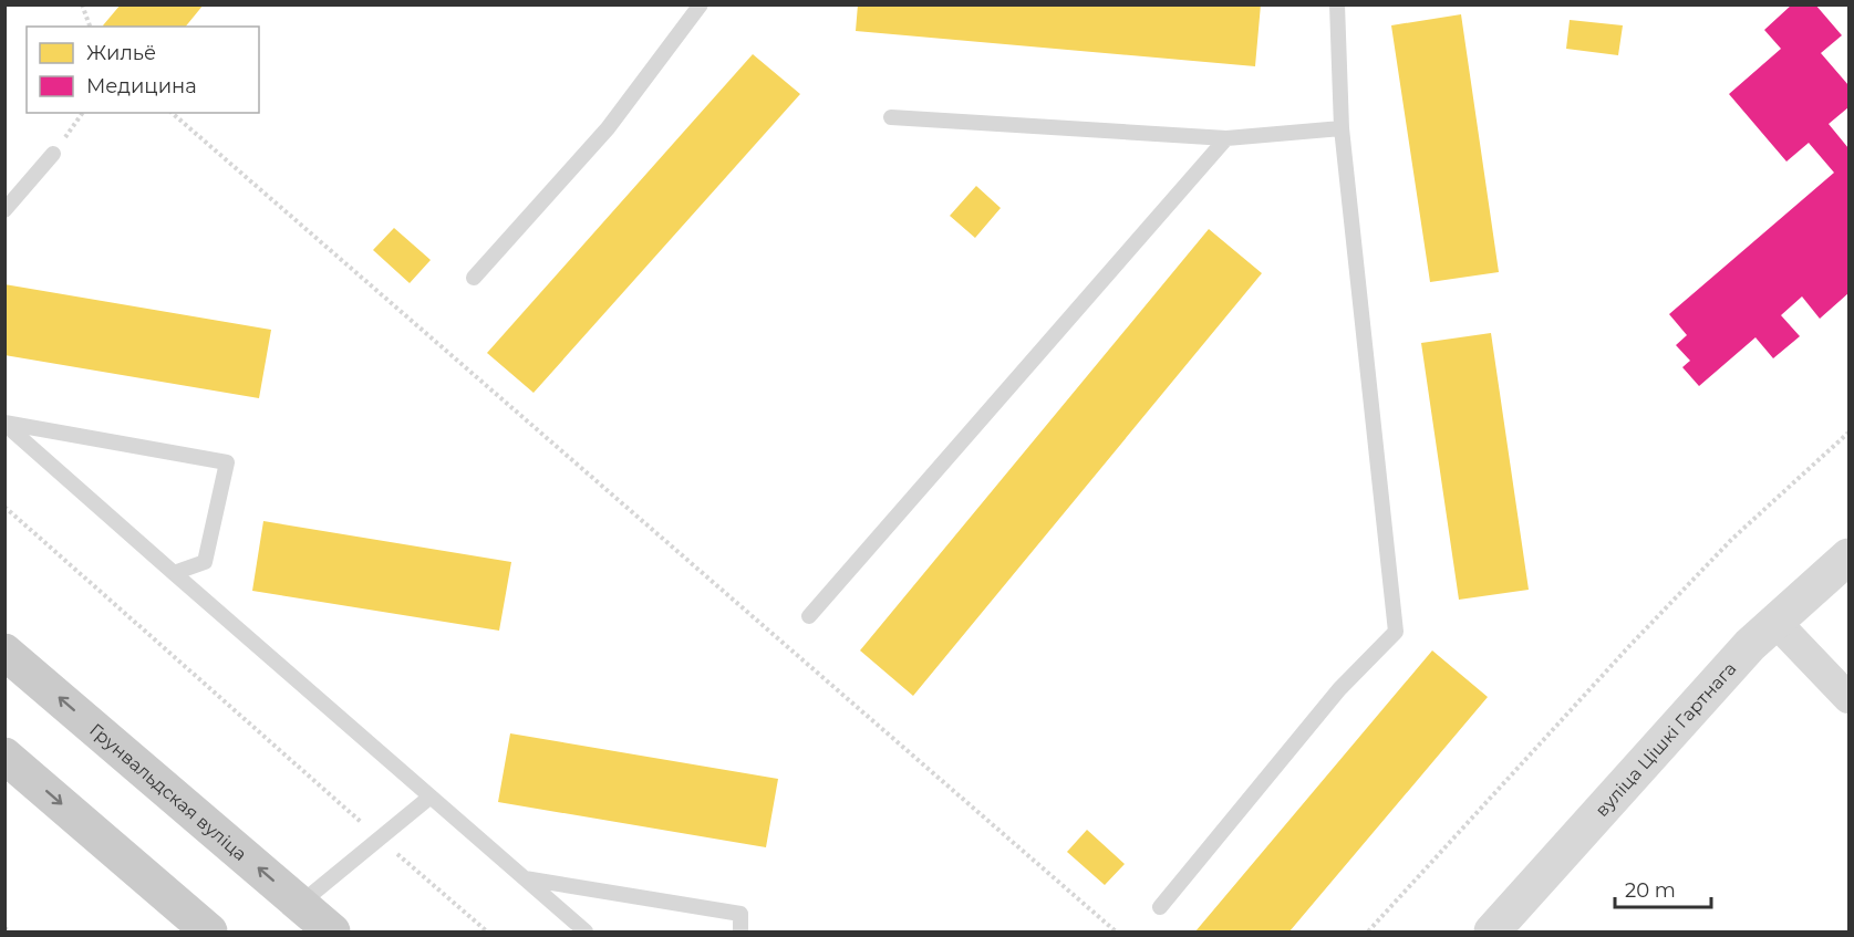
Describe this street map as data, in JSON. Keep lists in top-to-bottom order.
{
  "streets": {
    "main road": ["Грунвальдская вуліца"],
    "street": ["вуліца Цішкі Гартнага"]
  },
  "legend": ["Жильё", "Медицина"],
  "scale_bar": "20 m"
}
